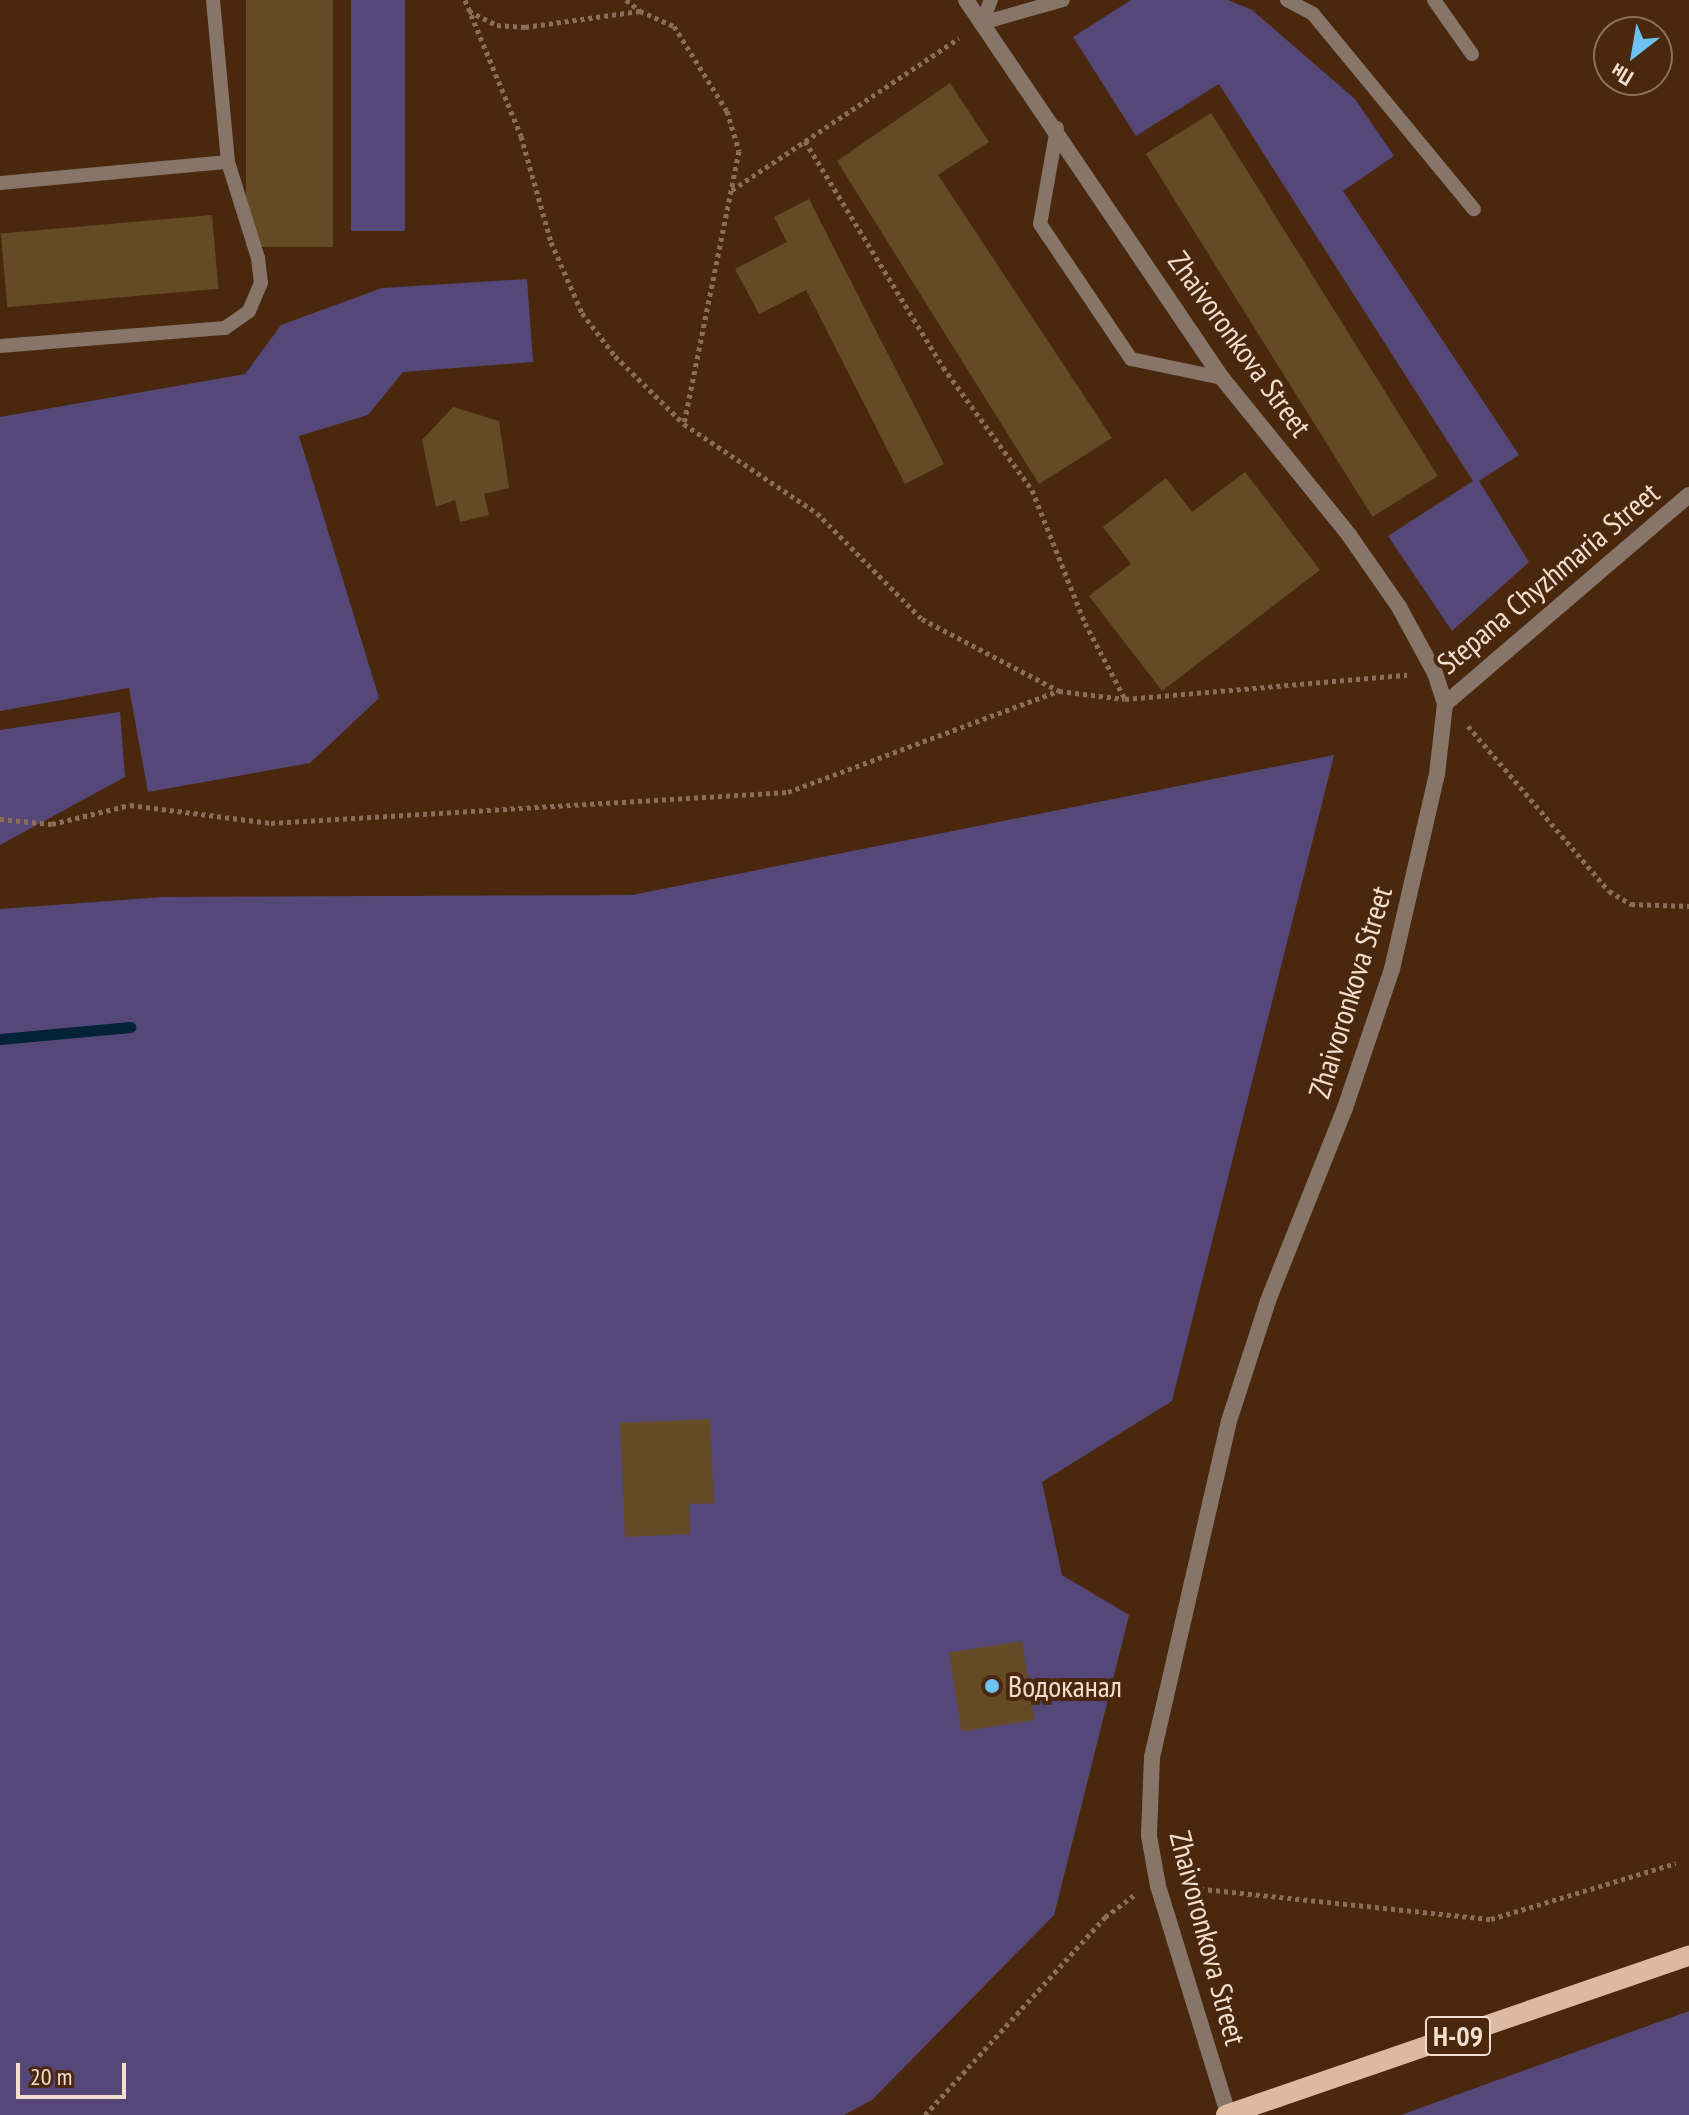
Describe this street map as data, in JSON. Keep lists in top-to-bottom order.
{
  "streets": {
    "main road": ["Н-09"],
    "street": ["Zhaivoronkova Street", "Stepana Chyzhmaria Street"]
  },
  "crossings": [
    ["Zhaivoronkova Street", "Stepana Chyzhmaria Street"],
    ["Zhaivoronkova Street", "Н-09"]
  ],
  "places": ["Водоканал"],
  "scale_bar": "20 m",
  "north": "bottom left"
}
